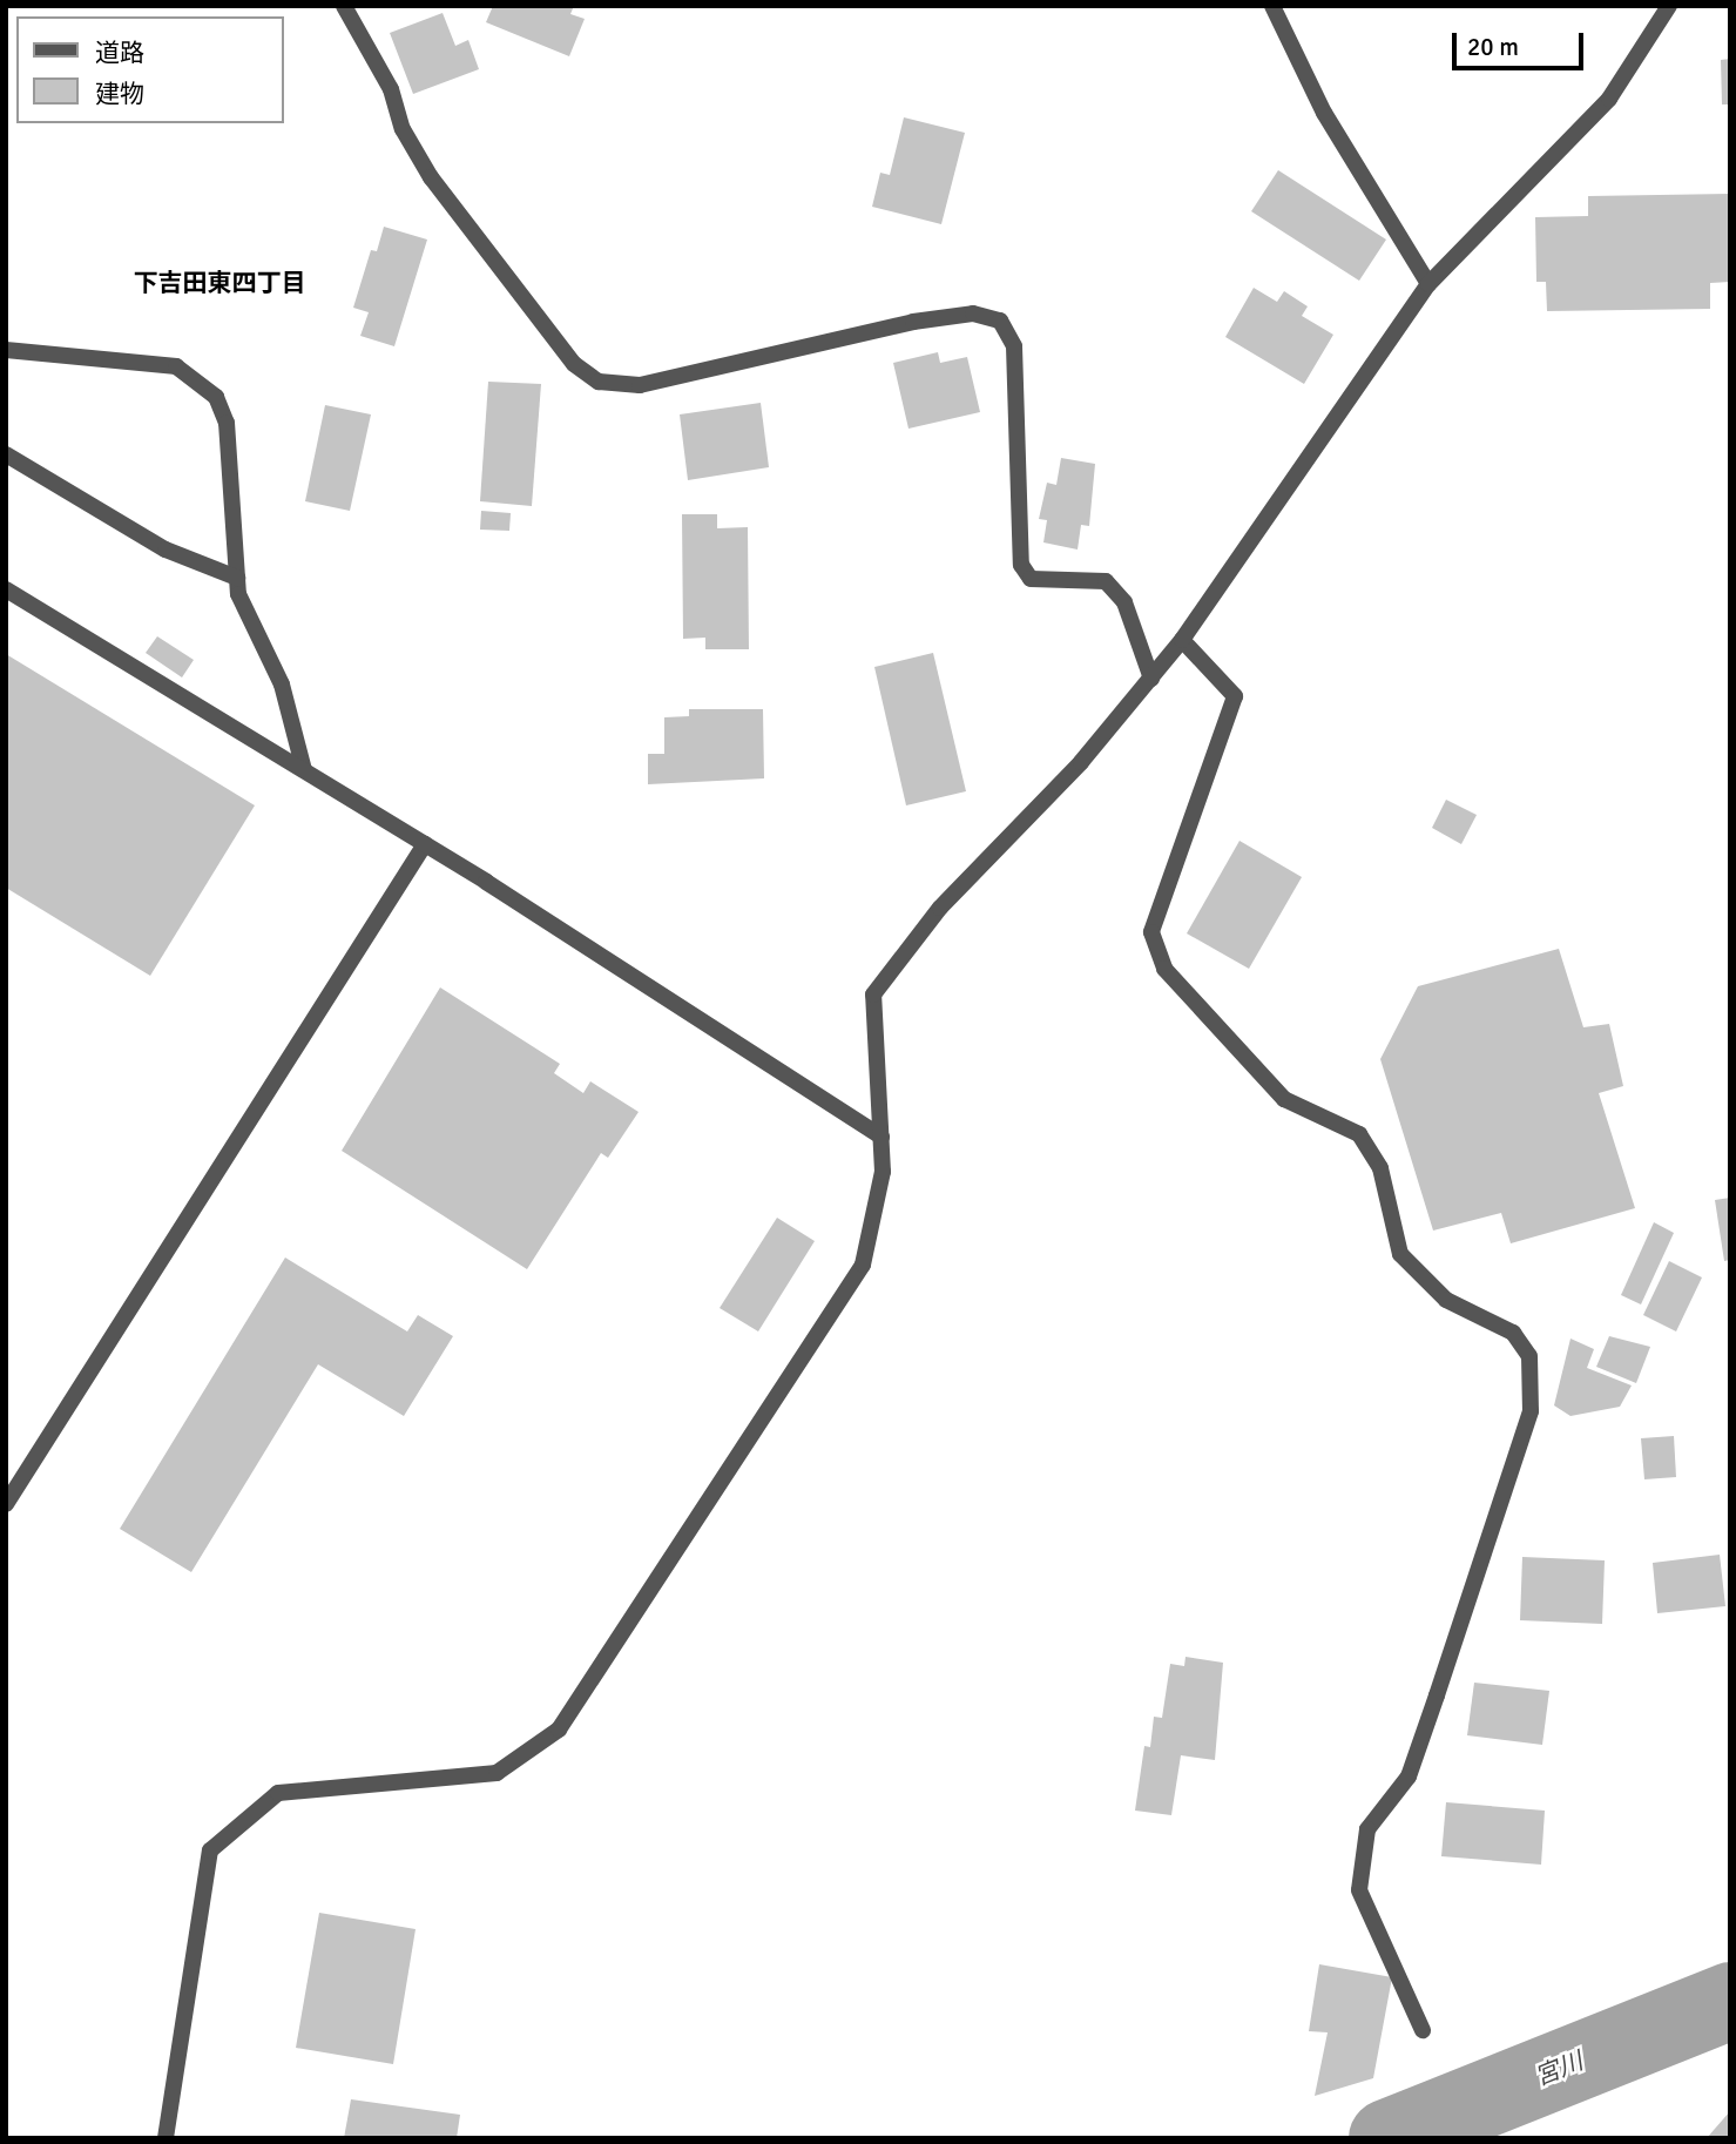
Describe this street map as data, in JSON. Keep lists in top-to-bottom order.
{
  "districts": ["下吉田東四丁目"],
  "water": ["宮川"],
  "legend": ["道路", "建物"],
  "scale_bar": "20 m"
}
